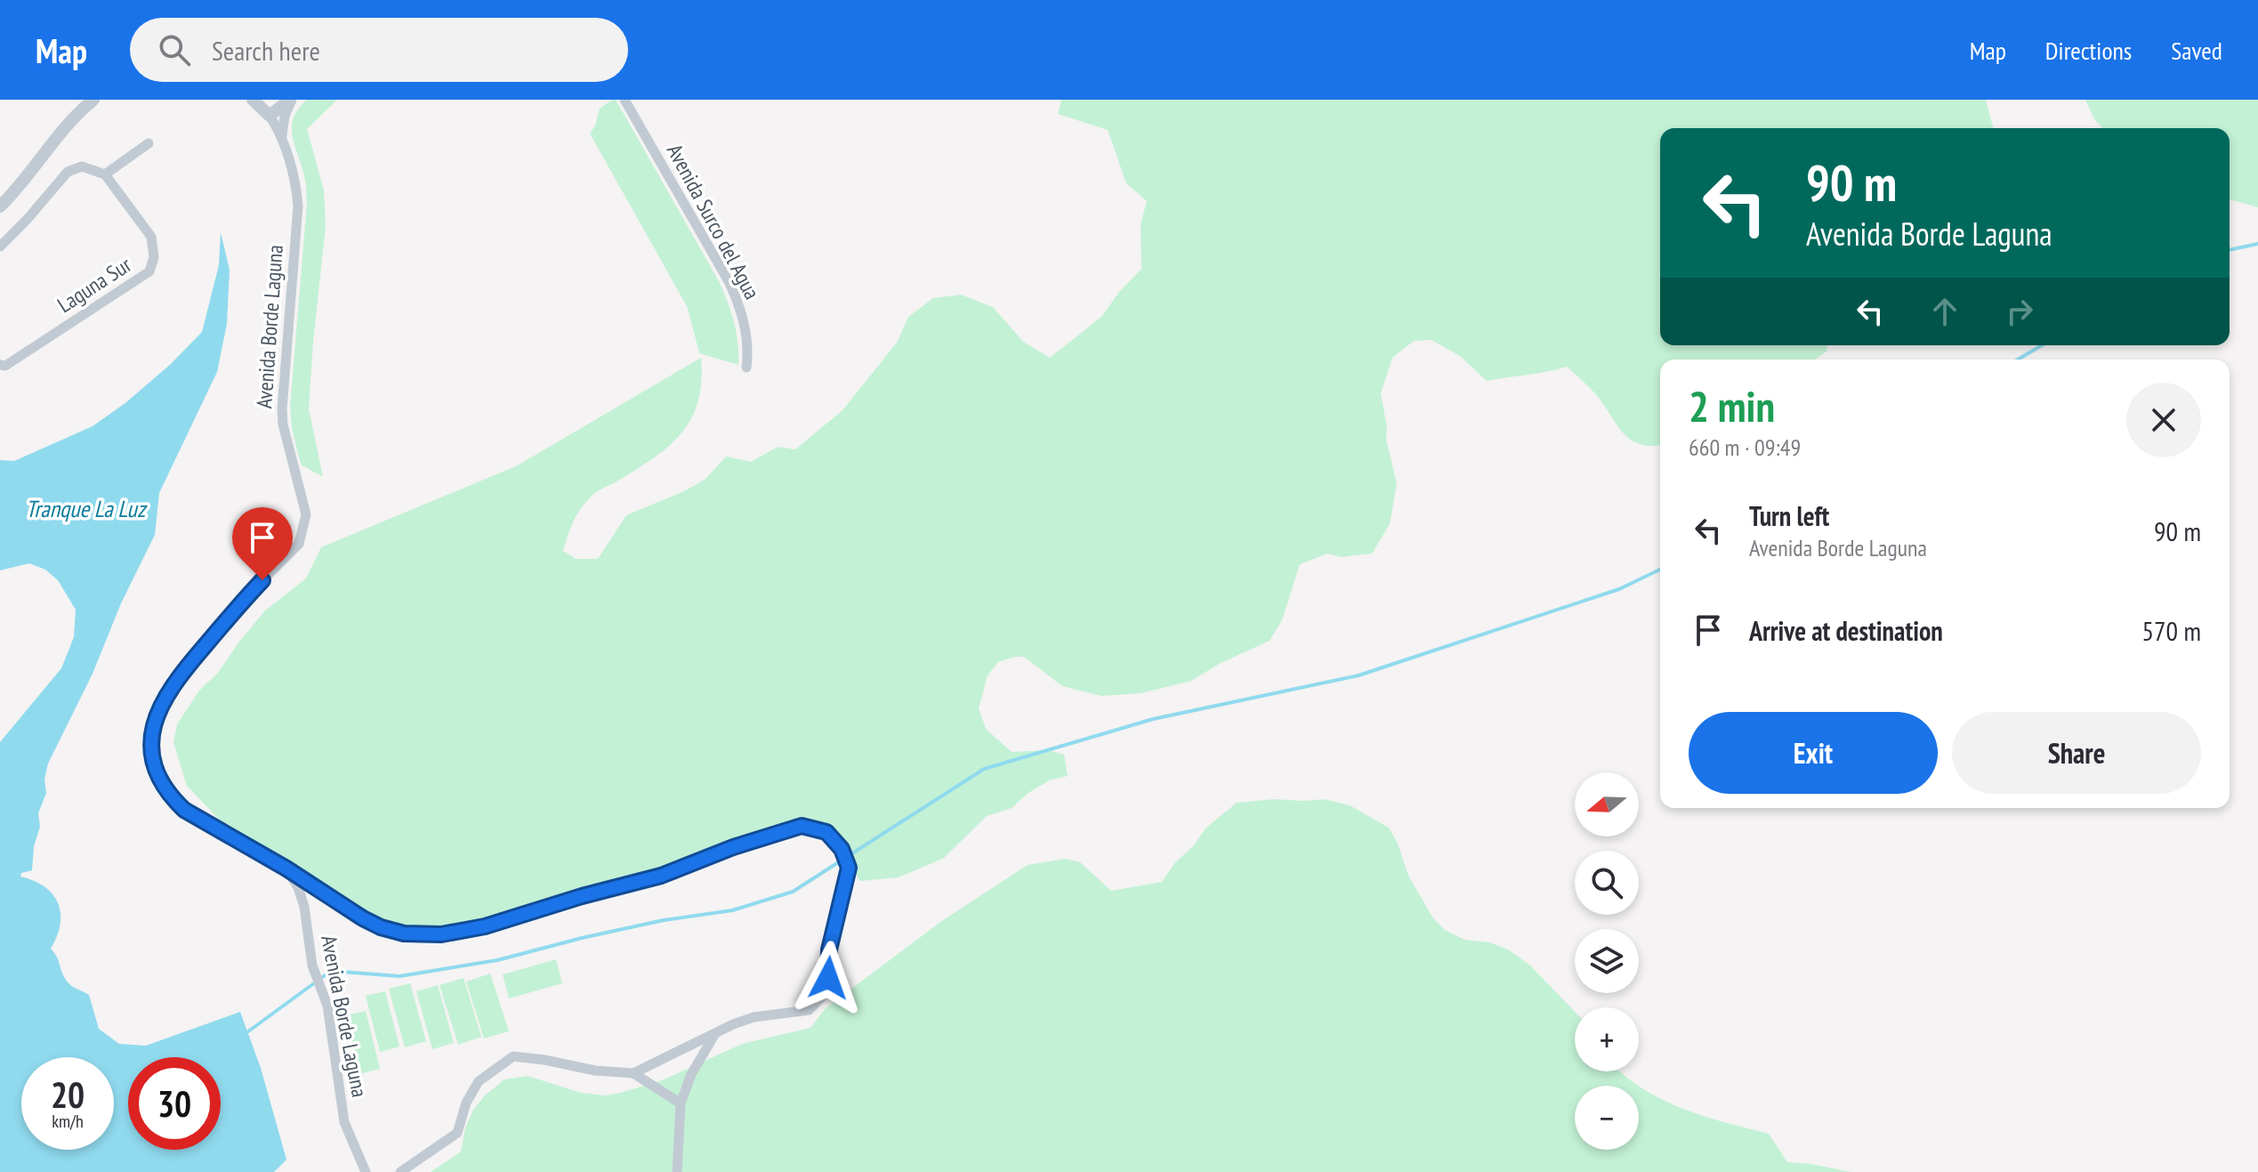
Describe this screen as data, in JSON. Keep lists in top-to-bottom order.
{
  "streets": {
    "street": ["Avenida Surco del Agua", "Laguna Sur", "Avenida Borde Laguna"]
  },
  "water": ["Tranque La Luz"],
  "north": "left",
  "page": {
    "header": "Map",
    "search": "Search here",
    "nav": ["Map", "Directions", "Saved"],
    "turn": ["90 m", "Avenida Borde Laguna"],
    "heading": ["2 min", "660 m · 09:49"],
    "list": [
      {
        "name": "Turn left",
        "note": "Avenida Borde Laguna",
        "value": "90 m"
      },
      {
        "name": "Arrive at destination",
        "value": "570 m"
      }
    ],
    "buttons": ["Exit", "Share"],
    "map_buttons": ["+", "−"],
    "speed": "20 km/h",
    "limit": "30"
  }
}
